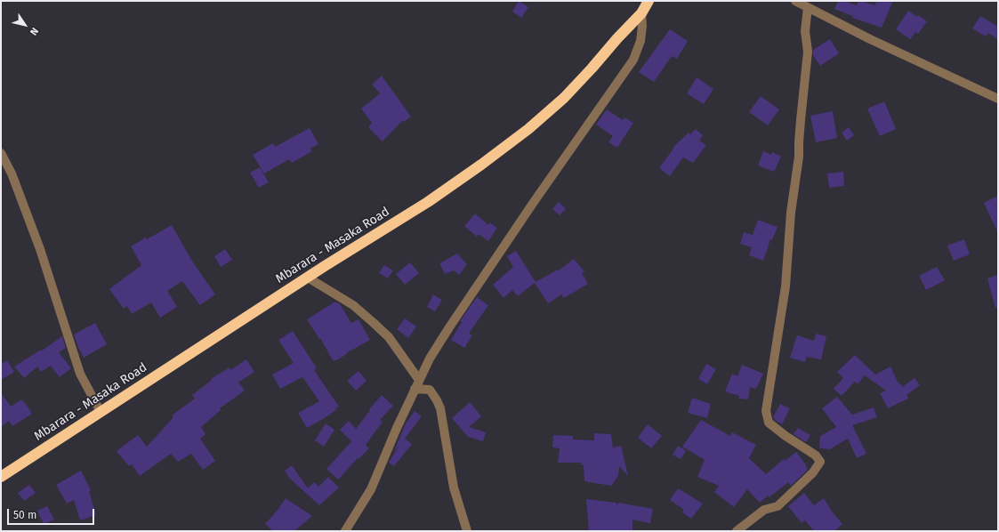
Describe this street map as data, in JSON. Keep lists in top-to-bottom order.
{
  "streets": {
    "highway": ["Mbarara - Masaka Road"]
  },
  "scale_bar": "50 m",
  "north": "bottom right"
}
